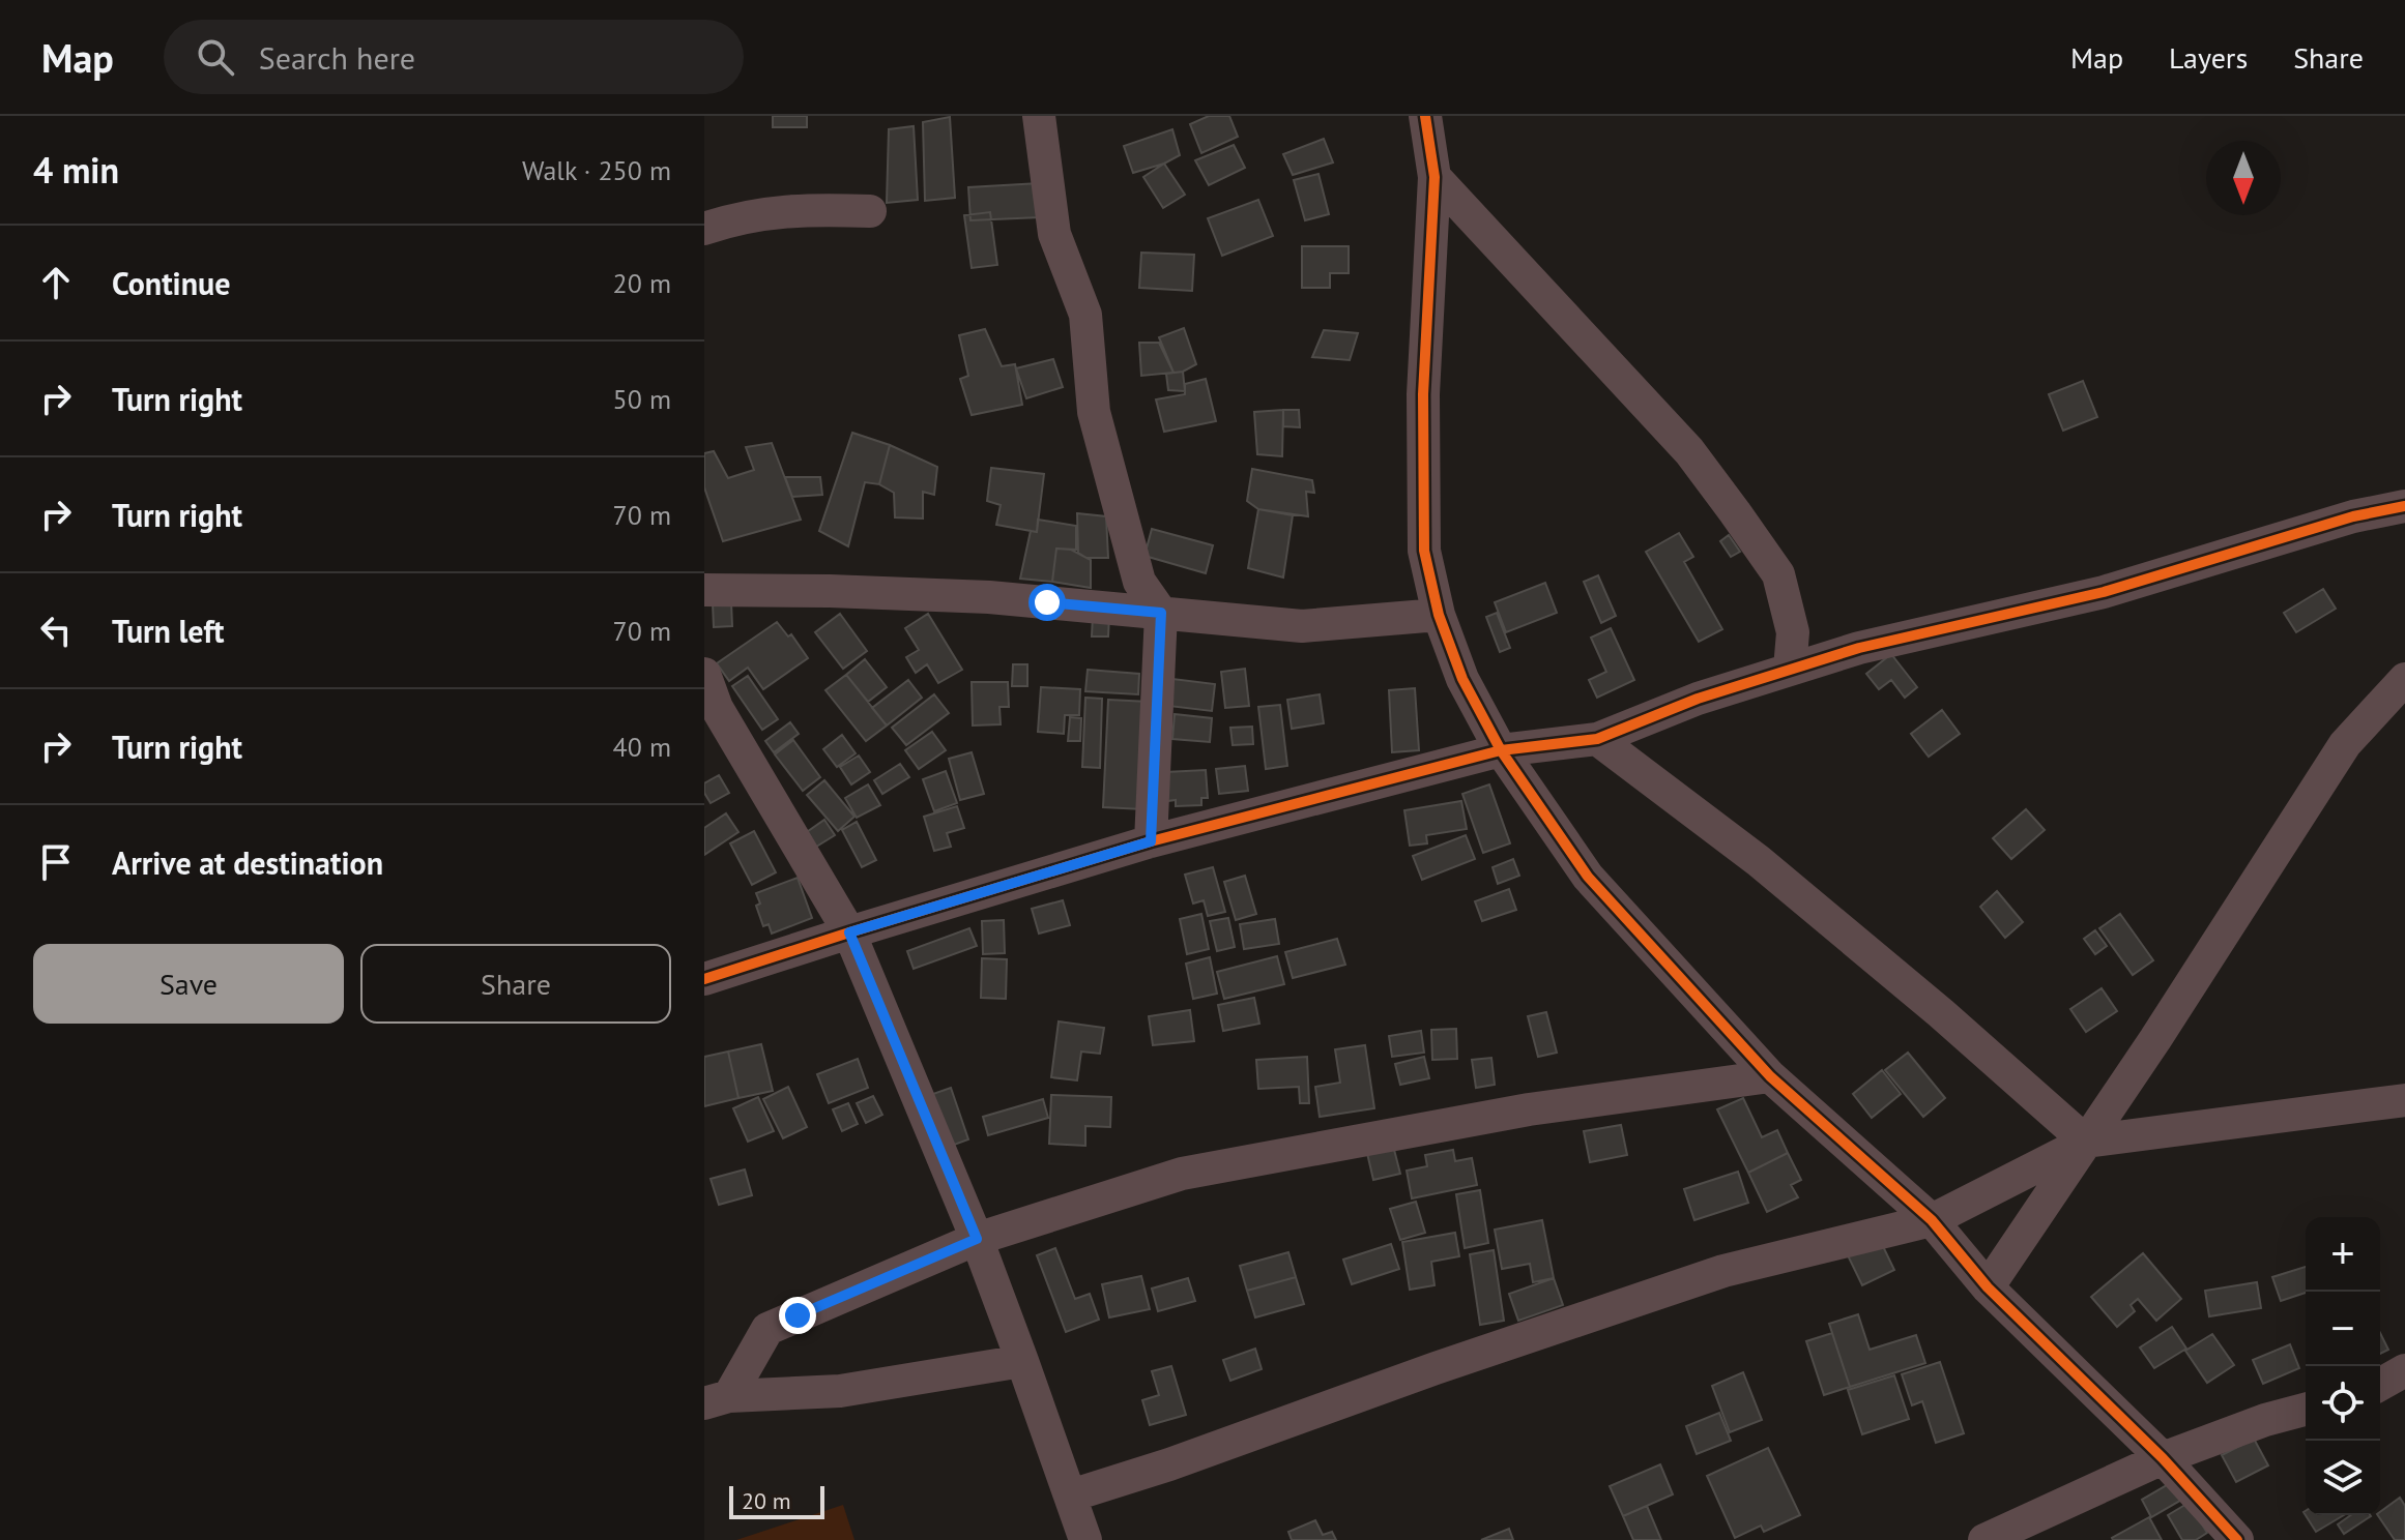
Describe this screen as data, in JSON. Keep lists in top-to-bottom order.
{
  "scale_bar": "20 m",
  "north": "bottom",
  "page": {
    "header": "Map",
    "search": "Search here",
    "nav": ["Map", "Layers", "Share"],
    "heading": ["4 min", "Walk · 250 m"],
    "list": [
      ["Continue", "20 m"],
      ["Turn right", "50 m"],
      ["Turn right", "70 m"],
      ["Turn left", "70 m"],
      ["Turn right", "40 m"],
      "Arrive at destination"
    ],
    "buttons": ["Save", "Share"],
    "map_buttons": ["+", "−"],
    "scale": "20 m"
  }
}
